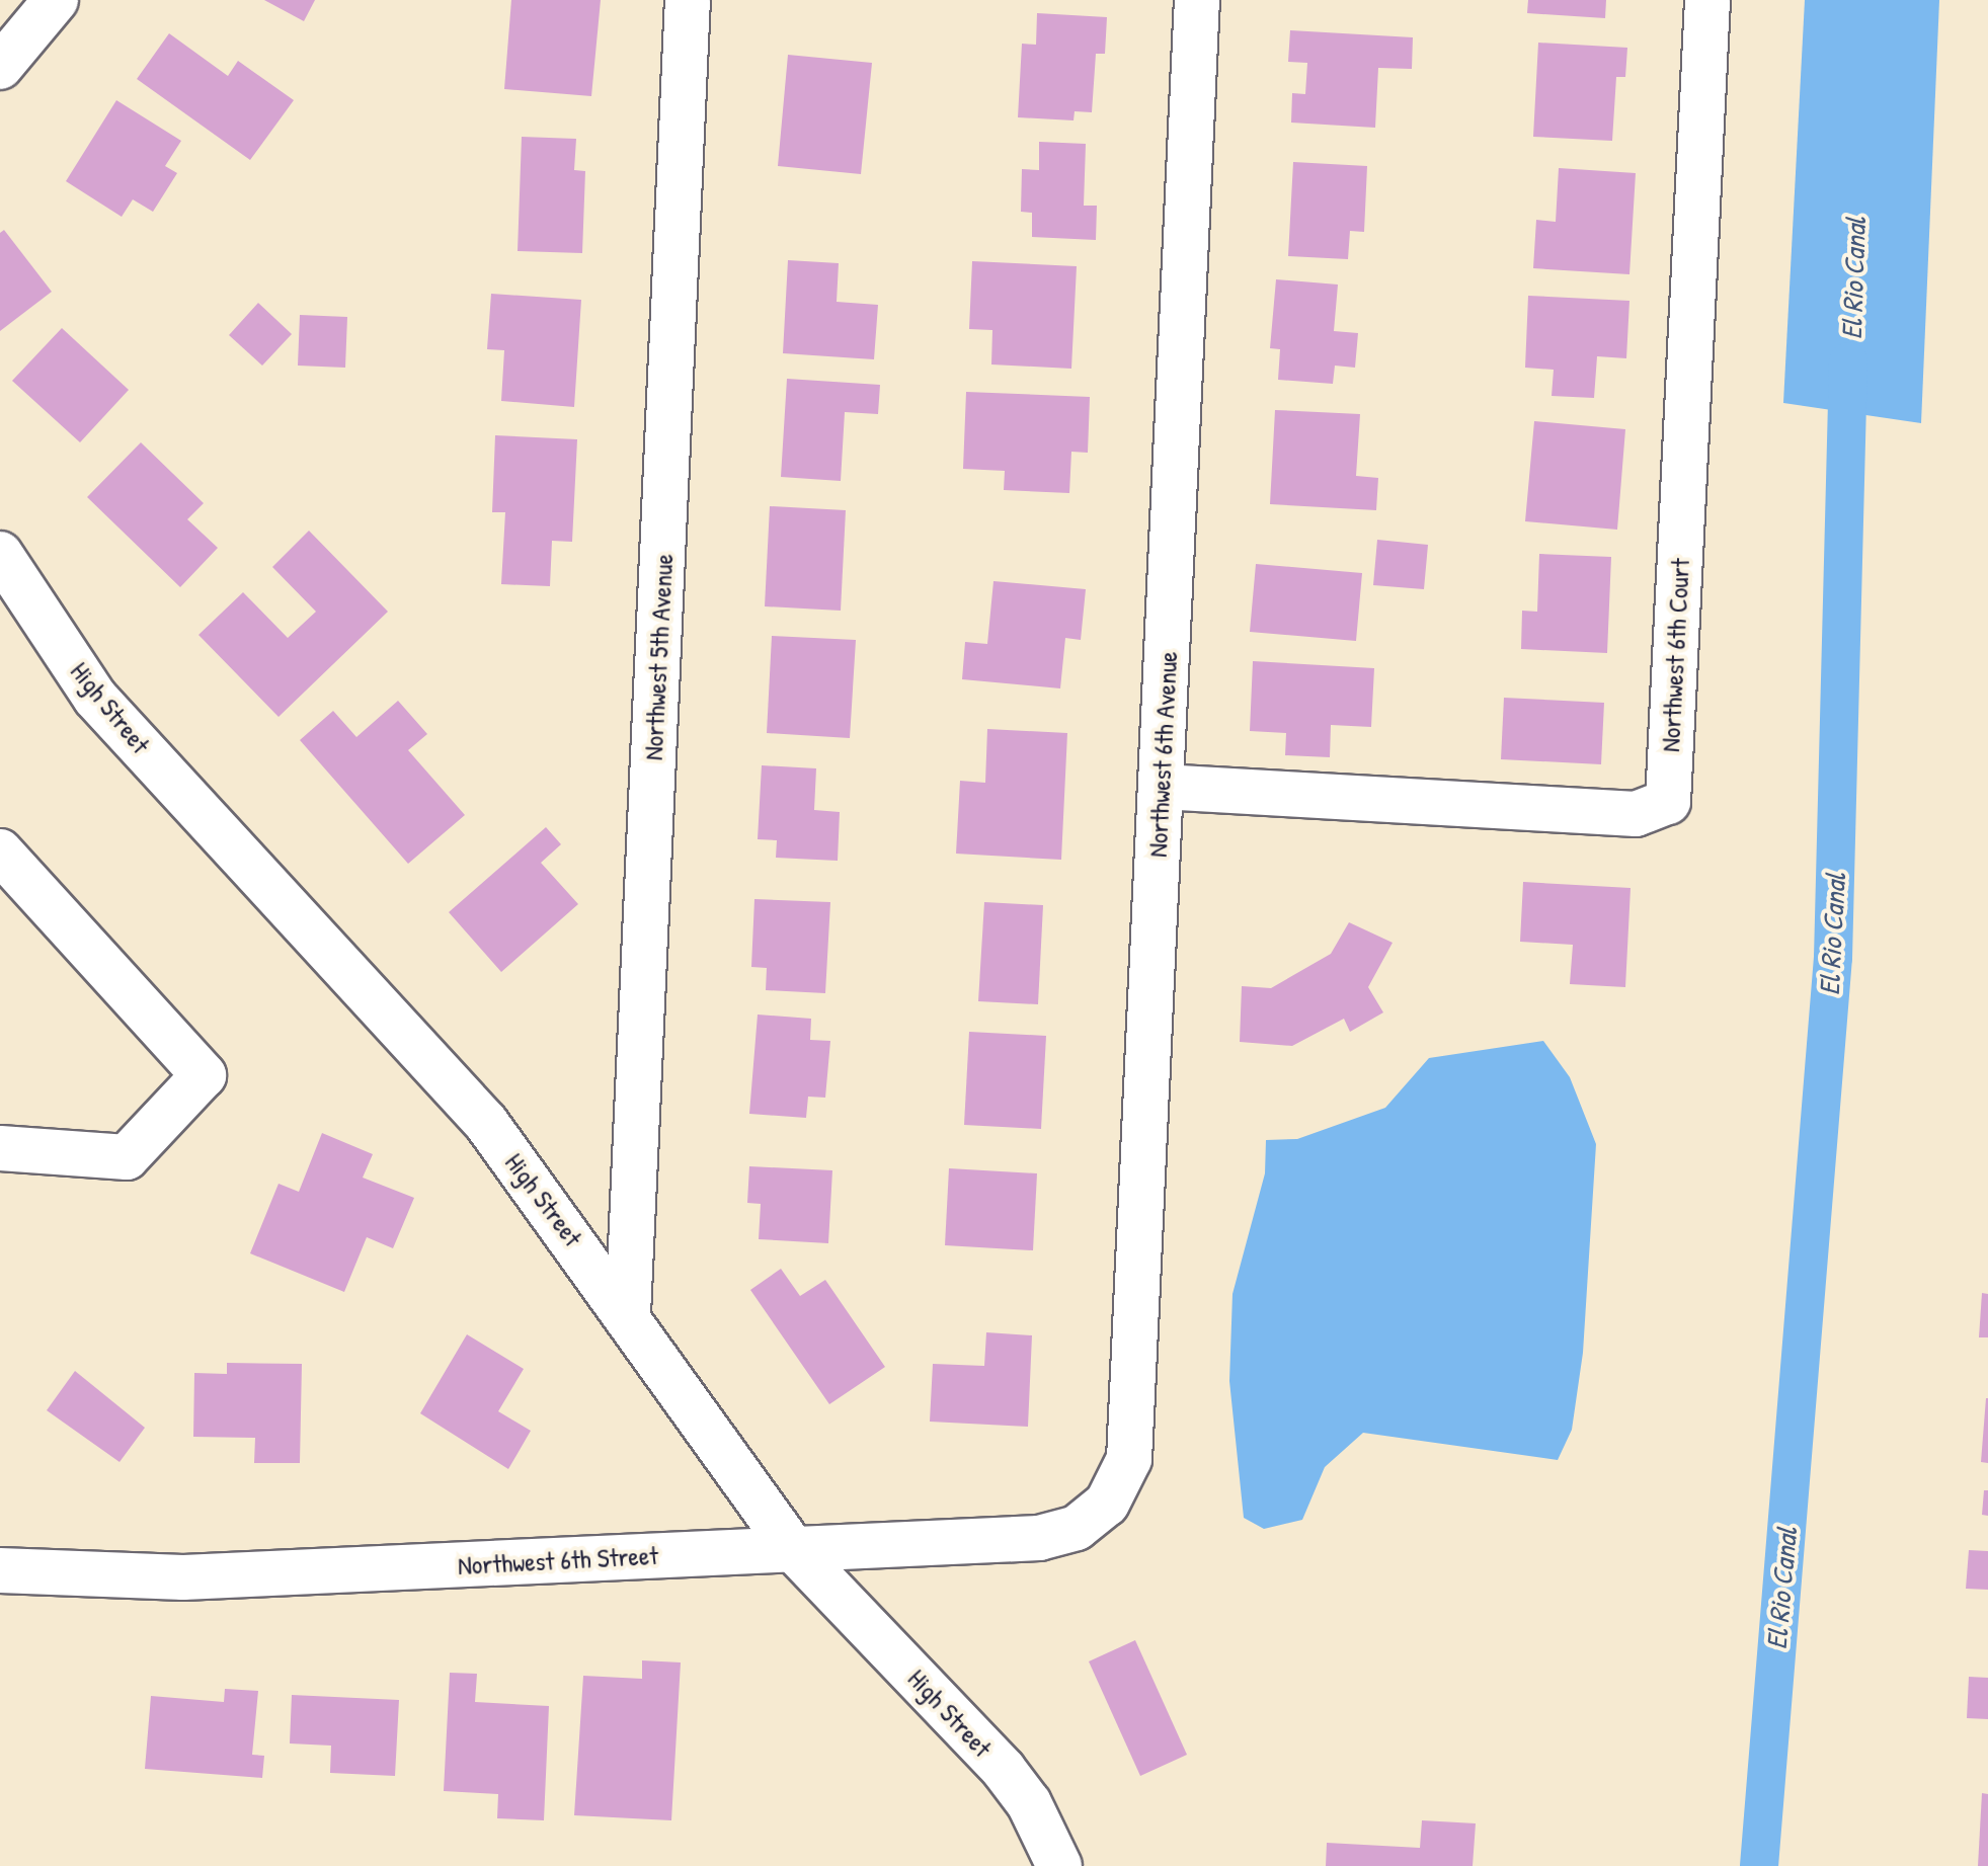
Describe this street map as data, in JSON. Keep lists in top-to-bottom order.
{
  "streets": {
    "street": [
      "Northwest 6th Court",
      "Northwest 5th Avenue",
      "High Street",
      "Northwest 6th Avenue",
      "Northwest 6th Street"
    ]
  },
  "crossings": [
    ["Northwest 6th Court", "Northwest 6th Avenue"],
    ["Northwest 5th Avenue", "High Street"],
    ["High Street", "Northwest 6th Street"],
    ["Northwest 6th Avenue", "Northwest 6th Street"]
  ],
  "water": ["El Rio Canal"]
}
